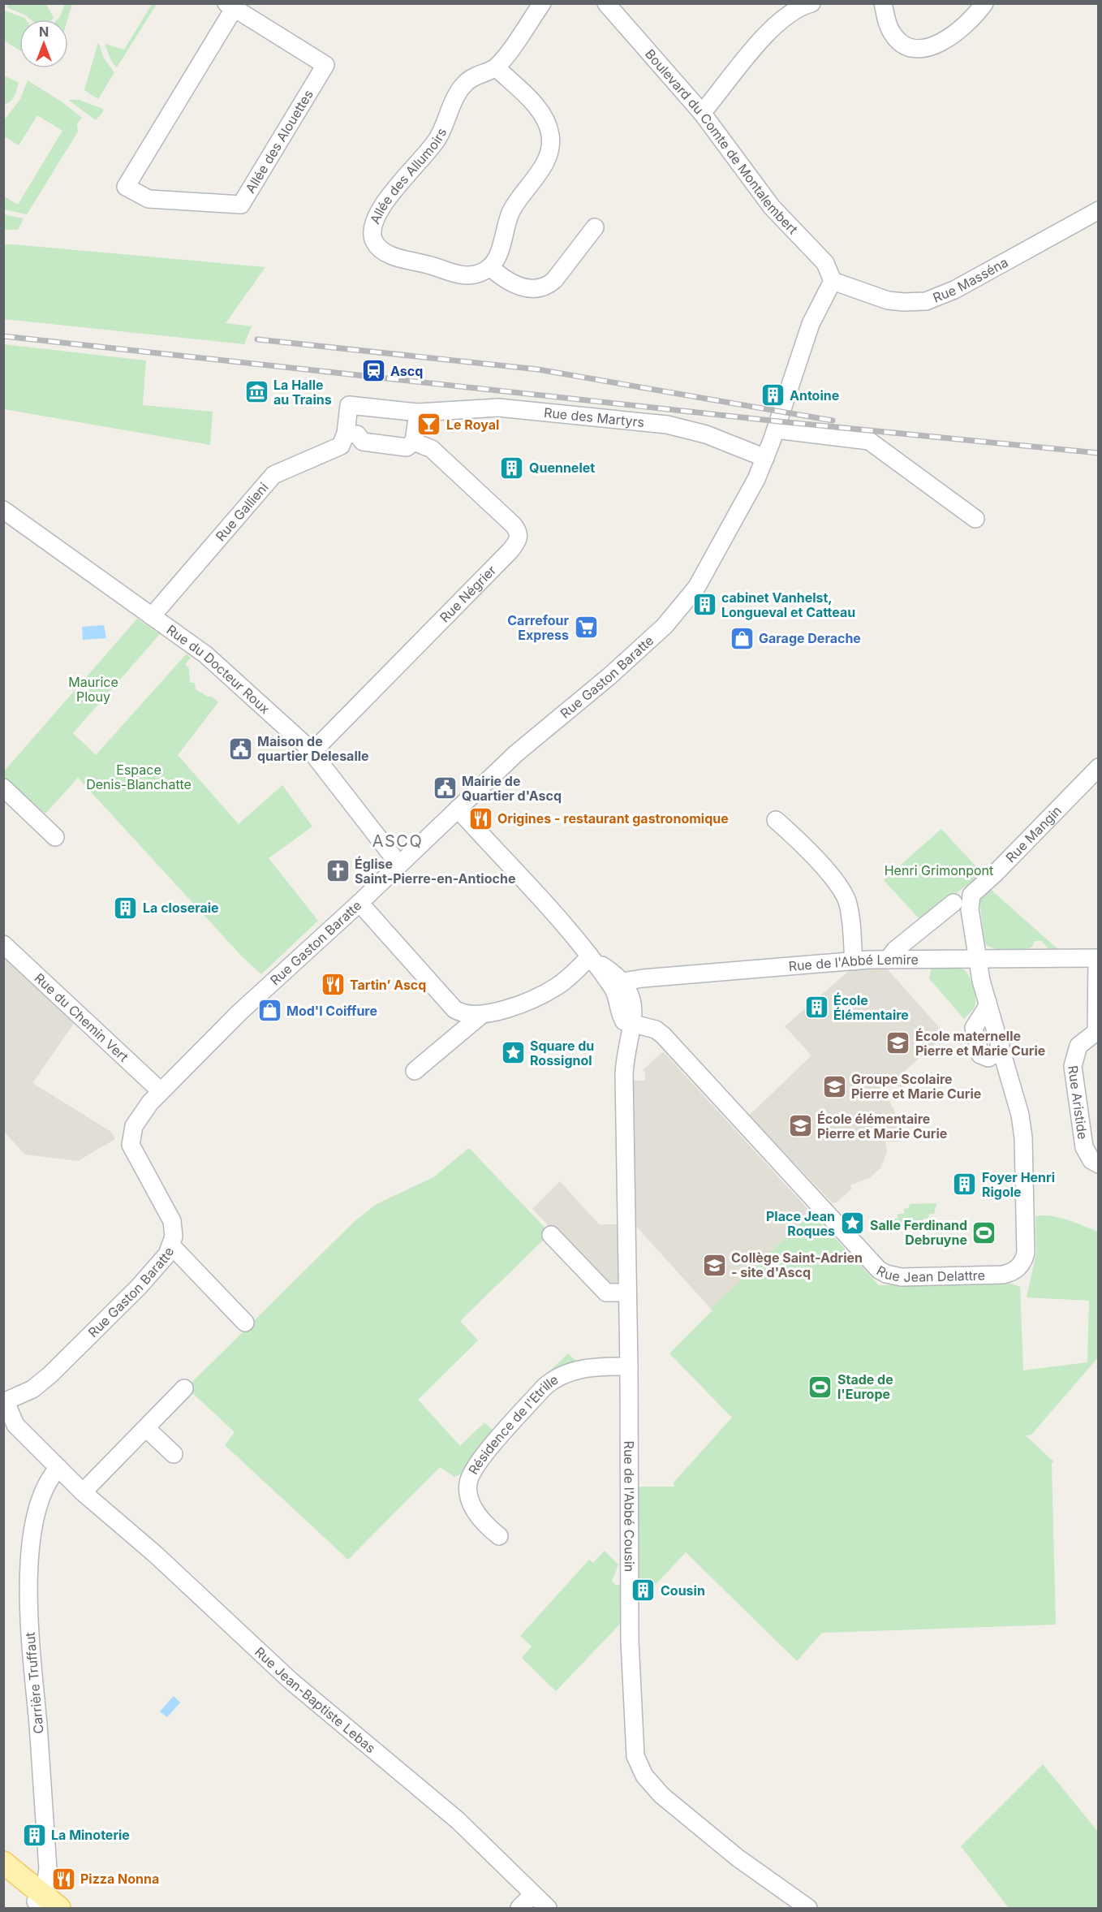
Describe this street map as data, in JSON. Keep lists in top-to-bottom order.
{
  "streets": {
    "street": [
      "Boulevard du Comte de Montalembert",
      "Allée des Alouettes",
      "Allée des Allumoirs",
      "Rue Masséna",
      "Rue des Martyrs",
      "Rue Gallieni",
      "Rue Négrier",
      "Rue du Docteur Roux",
      "Rue Gaston Baratte",
      "Rue Mangin",
      "Rue de l'Abbé Lemire",
      "Rue du Chemin Vert",
      "Rue Aristide",
      "Rue Jean Delattre",
      "Résidence de l'Etrille",
      "Rue de l'Abbé Cousin",
      "Carrière Truffaut",
      "Rue Jean-Baptiste Lebas"
    ]
  },
  "crossings": [
    ["Boulevard du Comte de Montalembert", "Rue Masséna"],
    ["Boulevard du Comte de Montalembert", "Rue Gaston Baratte"],
    ["Rue Masséna", "Rue Gaston Baratte"],
    ["Rue des Martyrs", "Rue Gallieni"],
    ["Rue des Martyrs", "Rue Gaston Baratte"],
    ["Rue Gallieni", "Rue du Docteur Roux"],
    ["Rue Négrier", "Rue du Docteur Roux"],
    ["Rue du Docteur Roux", "Rue Gaston Baratte"],
    ["Rue Gaston Baratte", "Rue du Chemin Vert"],
    ["Rue Gaston Baratte", "Rue Jean-Baptiste Lebas"],
    ["Rue Mangin", "Rue de l'Abbé Lemire"],
    ["Rue Mangin", "Rue Jean Delattre"],
    ["Rue de l'Abbé Lemire", "Rue Aristide"],
    ["Rue de l'Abbé Lemire", "Rue Jean Delattre"],
    ["Rue Jean Delattre", "Rue de l'Abbé Cousin"],
    ["Résidence de l'Etrille", "Rue de l'Abbé Cousin"],
    ["Carrière Truffaut", "Rue Jean-Baptiste Lebas"]
  ],
  "districts": ["ASCQ"],
  "parks": ["Maurice Plouy", "Espace Denis-Blanchatte", "Henri Grimonpont"],
  "places": {
    "station": ["Ascq"],
    "museum": ["La Halle au Trains"],
    "building": [
      "Antoine",
      "Quennelet",
      "cabinet Vanhelst, Longueval et Catteau",
      "La closeraie",
      "École Élémentaire",
      "Foyer Henri Rigole",
      "Cousin",
      "La Minoterie"
    ],
    "bar": ["Le Royal"],
    "supermarket": ["Carrefour Express"],
    "shop": ["Garage Derache", "Mod'l Coiffure"],
    "public building": ["Maison de quartier Delesalle", "Mairie de Quartier d'Ascq"],
    "restaurant": ["Origines - restaurant gastronomique", "Tartin’ Ascq", "Pizza Nonna"],
    "church": ["Église Saint-Pierre-en-Antioche"],
    "school or university": [
      "École maternelle Pierre et Marie Curie",
      "Groupe Scolaire Pierre et Marie Curie",
      "École élémentaire Pierre et Marie Curie",
      "Collège Saint-Adrien - site d'Ascq"
    ],
    "place": ["Square du Rossignol", "Place Jean Roques"],
    "sports": ["Salle Ferdinand Debruyne", "Stade de l'Europe"]
  },
  "north": "top"
}
